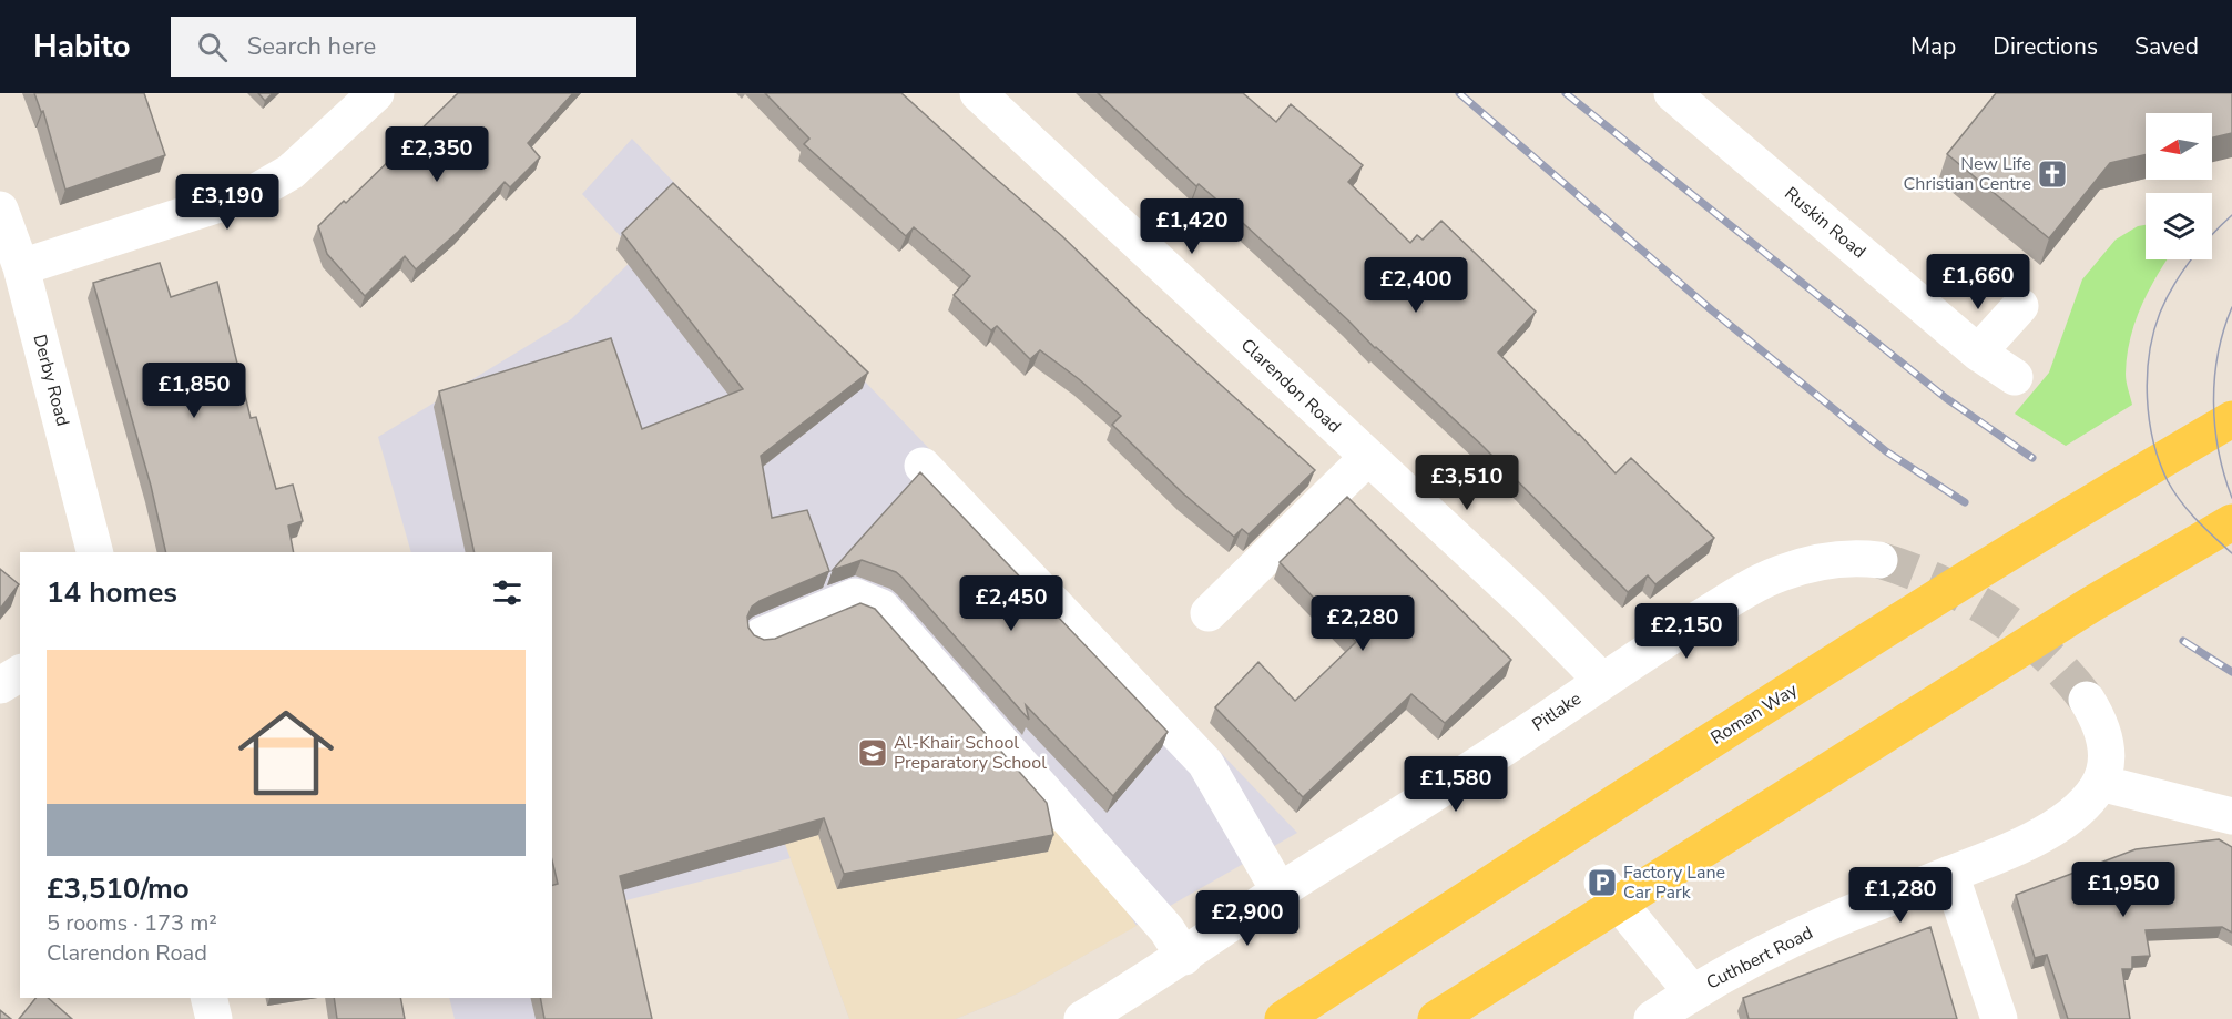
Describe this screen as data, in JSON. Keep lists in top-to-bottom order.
{
  "streets": {
    "main road": ["Roman Way"],
    "street": [
      "Ruskin Road",
      "Derby Road",
      "Clarendon Road",
      "Pitlake",
      "Cuthbert Road"
    ]
  },
  "crossings": [
    ["Clarendon Road", "Pitlake"]
  ],
  "places": {
    "church": ["New Life Christian Centre"],
    "school or university": ["Al-Khair School Preparatory School"],
    "parking": ["Factory Lane Car Park"]
  },
  "north": "left",
  "page": {
    "header": "Habito",
    "search": "Search here",
    "nav": ["Map", "Directions", "Saved"],
    "price": [
      "£2,350",
      "£3,190",
      "£1,420",
      "£1,660",
      "£2,400",
      "£1,850",
      "£3,510",
      "£2,450",
      "£2,280",
      "£2,150",
      "£1,580",
      "£1,950",
      "£1,280",
      "£2,900"
    ],
    "heading": "14 homes",
    "list": [
      {
        "name": "£3,510/mo",
        "note": "5 rooms · 173 m² · Clarendon Road"
      }
    ]
  }
}
